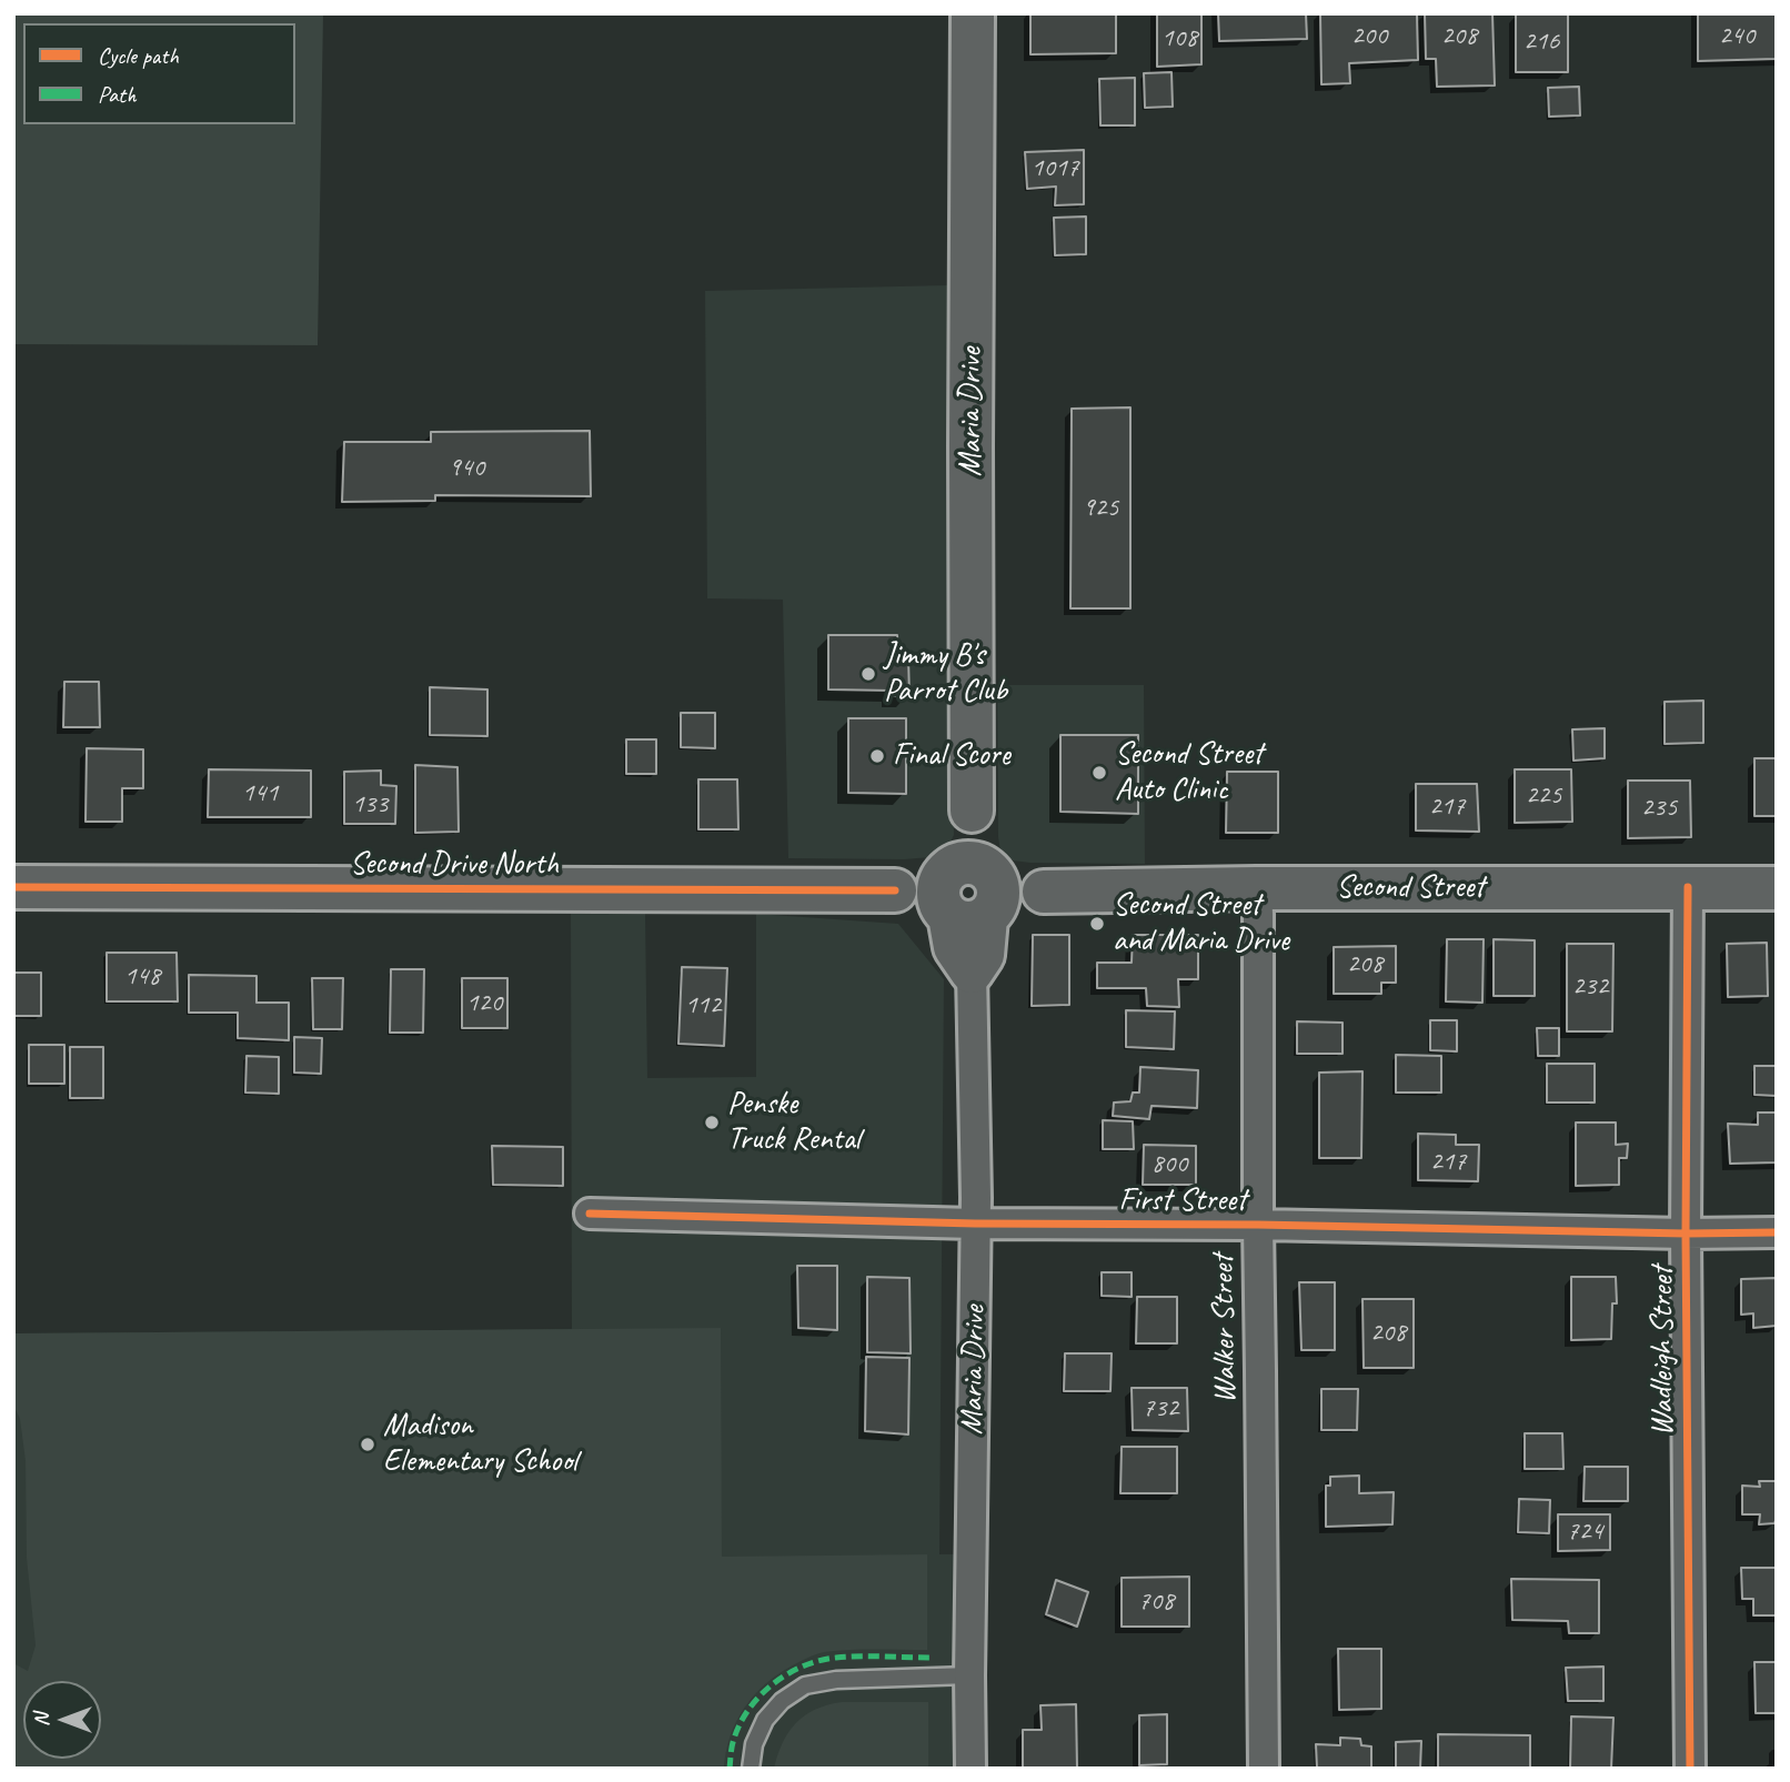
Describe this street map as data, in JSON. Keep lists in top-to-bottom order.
{
  "streets": {
    "street": [
      "Maria Drive",
      "Second Drive North",
      "Second Street",
      "First Street",
      "Walker Street",
      "Wadleigh Street"
    ]
  },
  "crossings": [
    ["Maria Drive", "Second Drive North"],
    ["Maria Drive", "Second Street"],
    ["Maria Drive", "First Street"],
    ["Second Drive North", "Second Street"],
    ["Second Street", "Walker Street"],
    ["Second Street", "Wadleigh Street"],
    ["First Street", "Walker Street"],
    ["First Street", "Wadleigh Street"]
  ],
  "places": [
    "Jimmy B's Parrot Club",
    "Final Score",
    "Second Street Auto Clinic",
    "Second Street and Maria Drive",
    "Penske Truck Rental",
    "Madison Elementary School"
  ],
  "house_numbers": [
    "200",
    "208",
    "240",
    "108",
    "216",
    "1017",
    "940",
    "925",
    "141",
    "225",
    "133",
    "217",
    "235",
    "208",
    "148",
    "232",
    "120",
    "112",
    "217",
    "800",
    "208",
    "732",
    "724",
    "708"
  ],
  "legend": ["Cycle path", "Path"],
  "north": "left"
}
